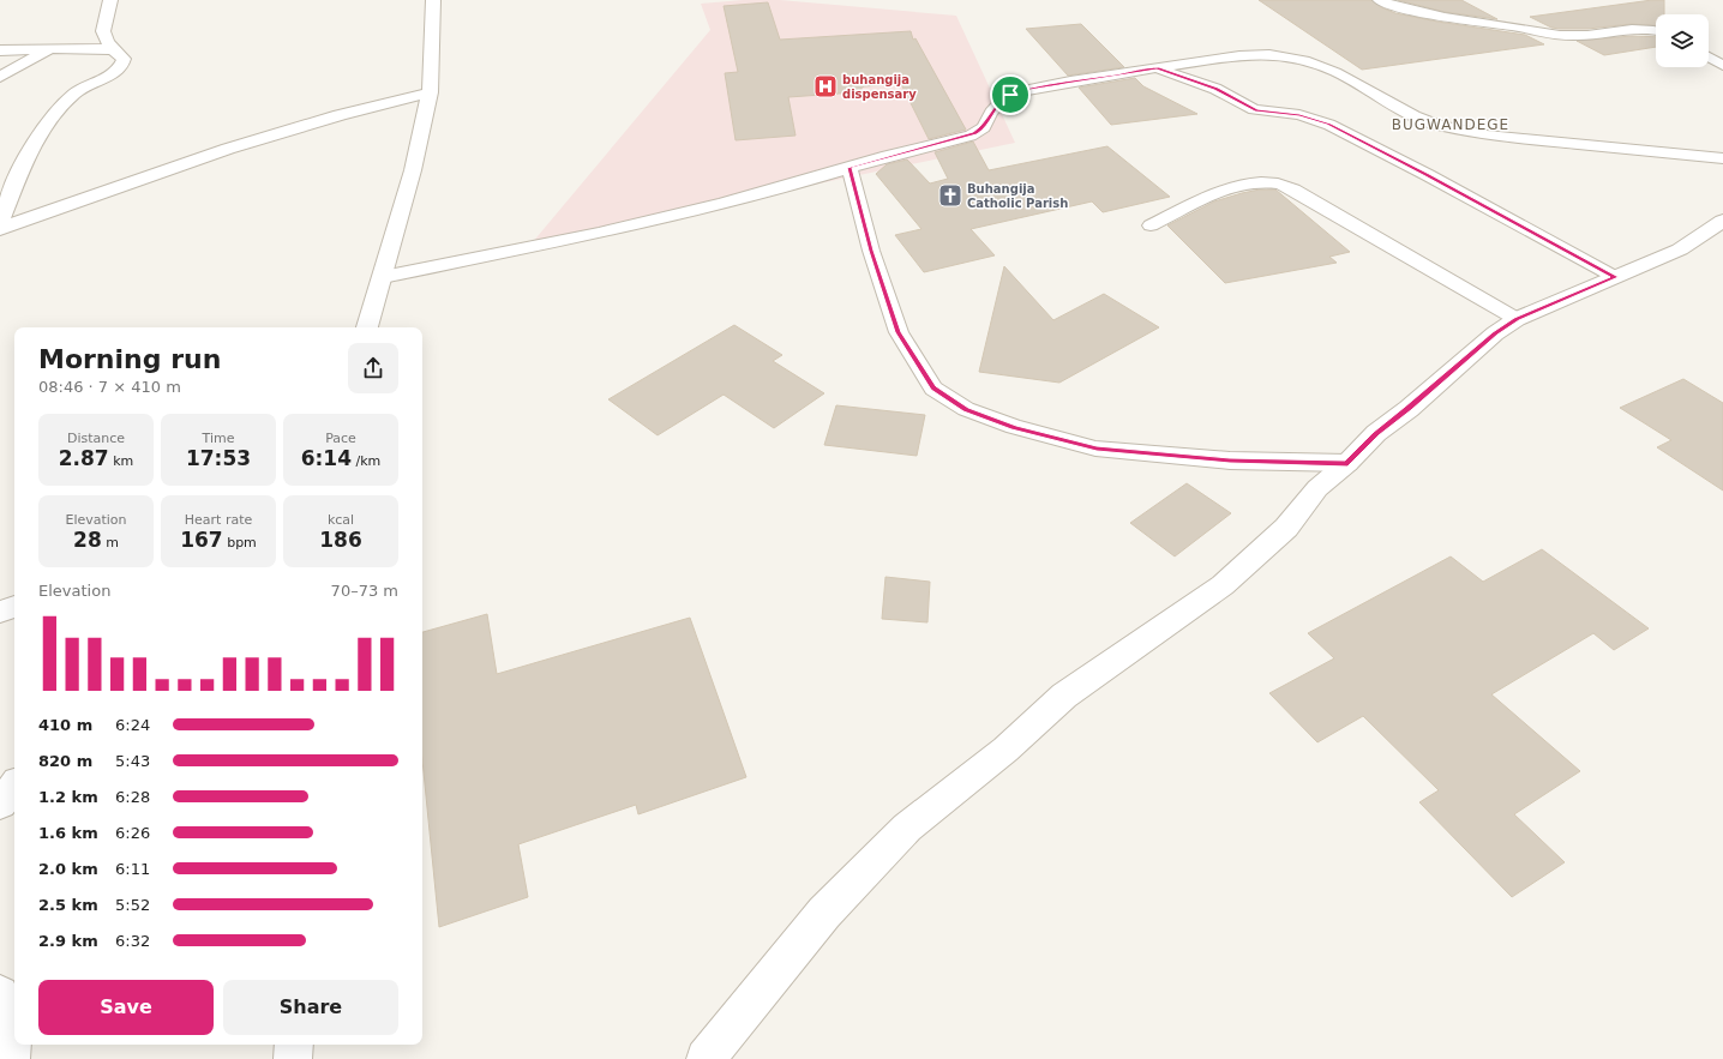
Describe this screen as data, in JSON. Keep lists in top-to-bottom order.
{
  "districts": ["BUGWANDEGE"],
  "places": {
    "hospital": ["buhangija dispensary"],
    "church": ["Buhangija Catholic Parish"]
  },
  "page": {
    "heading": ["Morning run", "08:46 · 7 × 410 m"],
    "stats": [
      ["Distance", "2.87 km"],
      ["Time", "17:53"],
      ["Pace", "6:14 /km"],
      ["Elevation", "28 m"],
      ["Heart rate", "167 bpm"],
      ["kcal", "186"]
    ],
    "chart": ["Elevation", "70–73 m"],
    "list": [
      {
        "name": "410 m",
        "note": "6:24"
      },
      {
        "name": "820 m",
        "note": "5:43"
      },
      {
        "name": "1.2 km",
        "note": "6:28"
      },
      {
        "name": "1.6 km",
        "note": "6:26"
      },
      {
        "name": "2.0 km",
        "note": "6:11"
      },
      {
        "name": "2.5 km",
        "note": "5:52"
      },
      {
        "name": "2.9 km",
        "note": "6:32"
      }
    ],
    "buttons": ["Save", "Share"]
  }
}
